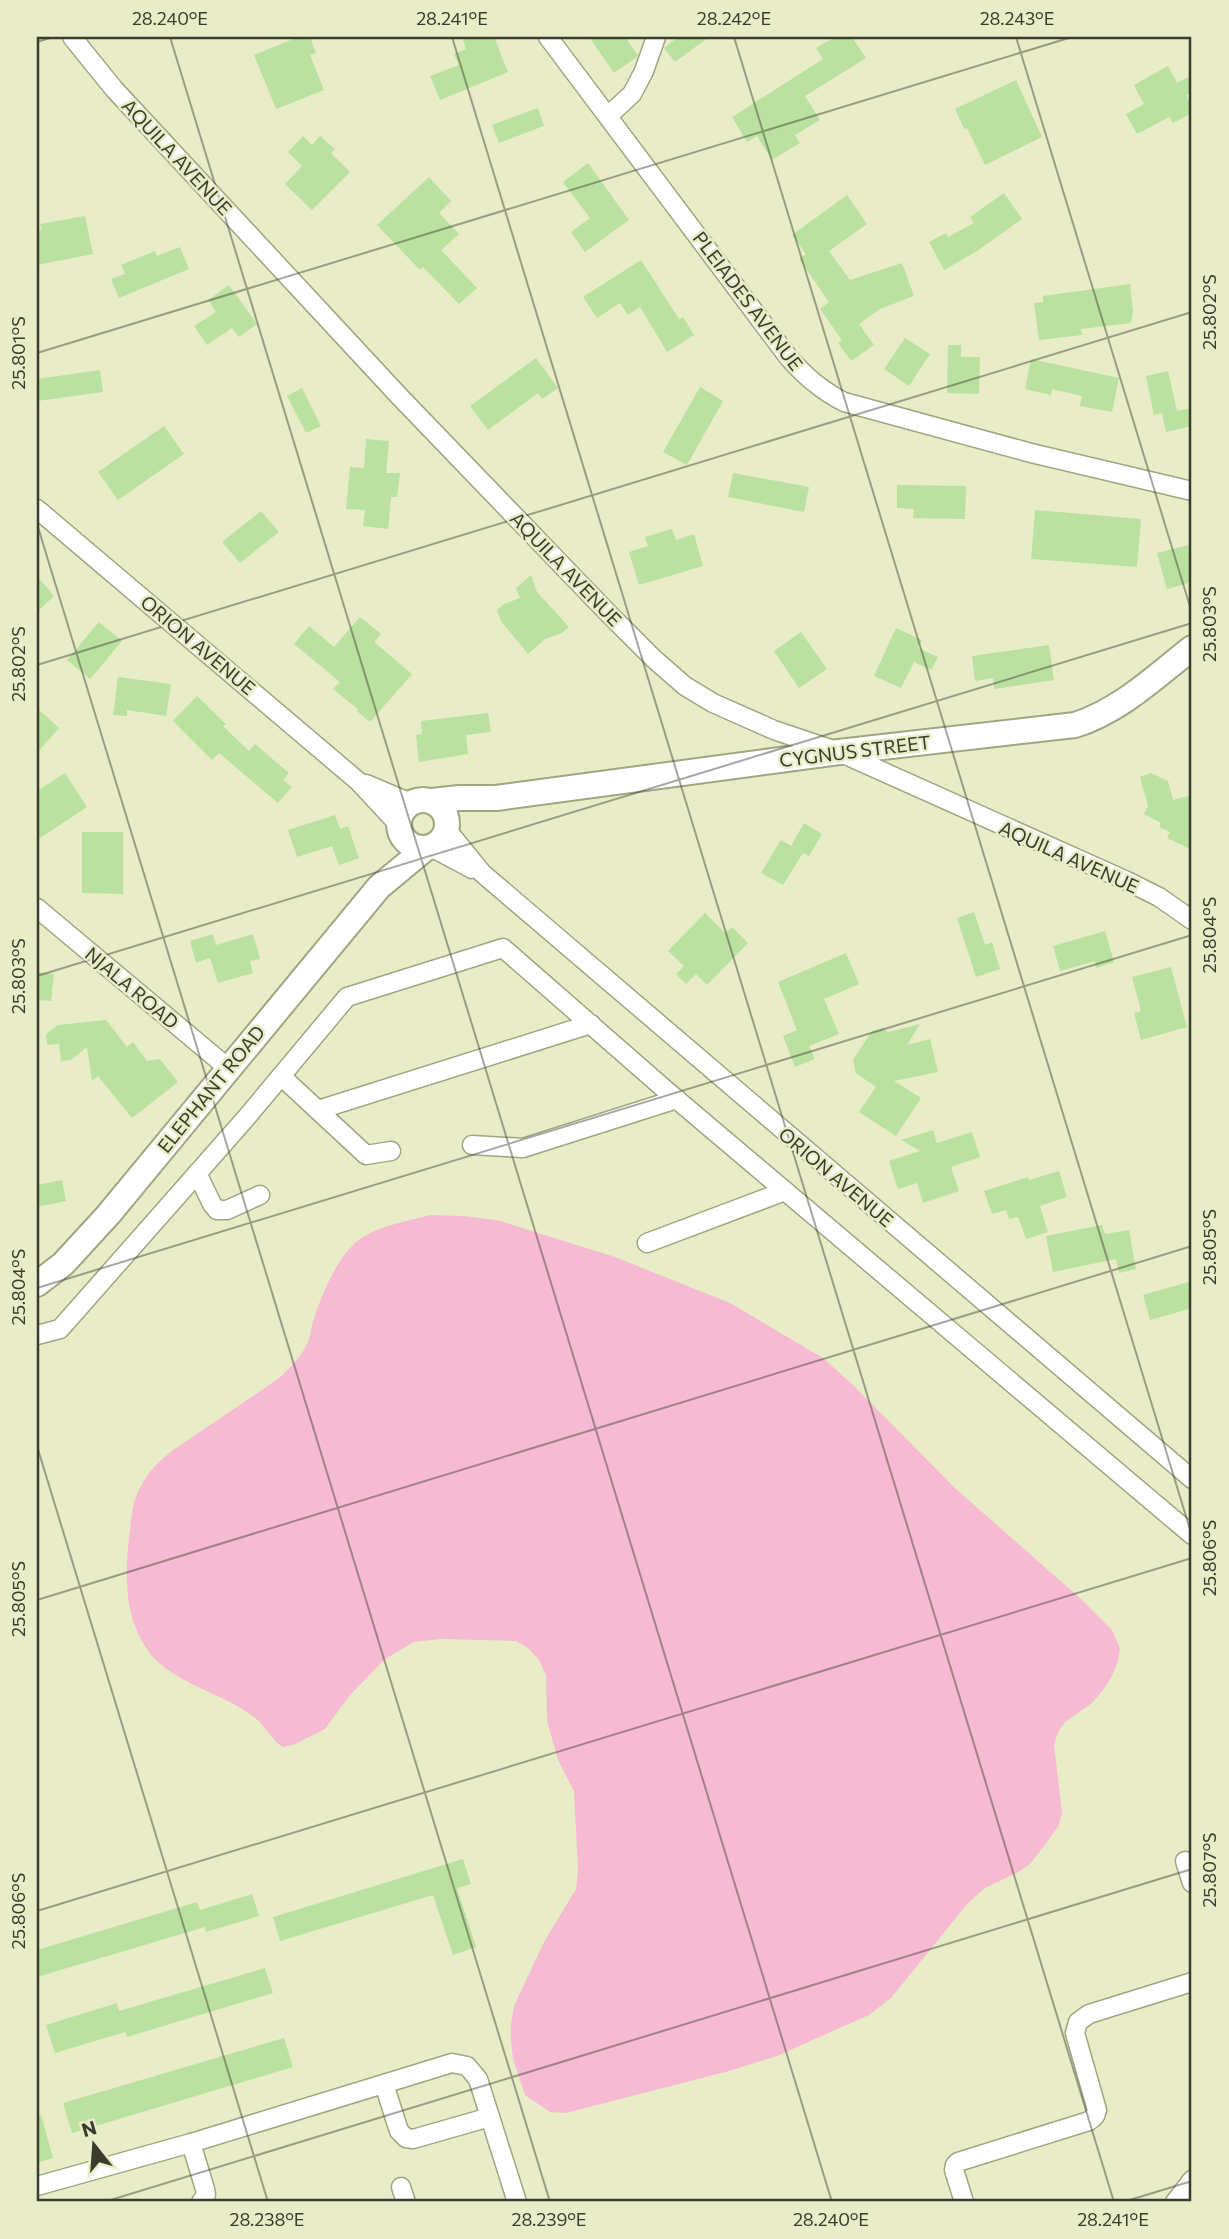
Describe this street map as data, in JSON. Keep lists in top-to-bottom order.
{
  "streets": {
    "street": [
      "AQUILA AVENUE",
      "PLEIADES AVENUE",
      "ORION AVENUE",
      "CYGNUS STREET",
      "NJALA ROAD",
      "ELEPHANT ROAD"
    ]
  },
  "crossings": [
    ["AQUILA AVENUE", "CYGNUS STREET"],
    ["ORION AVENUE", "CYGNUS STREET"],
    ["ORION AVENUE", "ELEPHANT ROAD"],
    ["CYGNUS STREET", "ELEPHANT ROAD"],
    ["NJALA ROAD", "ELEPHANT ROAD"]
  ],
  "north": "top",
  "coordinates": [
    "28.240°E",
    "28.241°E",
    "28.242°E",
    "28.243°E",
    "25.802°S",
    "25.801°S",
    "25.803°S",
    "25.804°S",
    "25.805°S",
    "25.806°S",
    "25.807°S",
    "28.238°E",
    "28.239°E"
  ]
}
